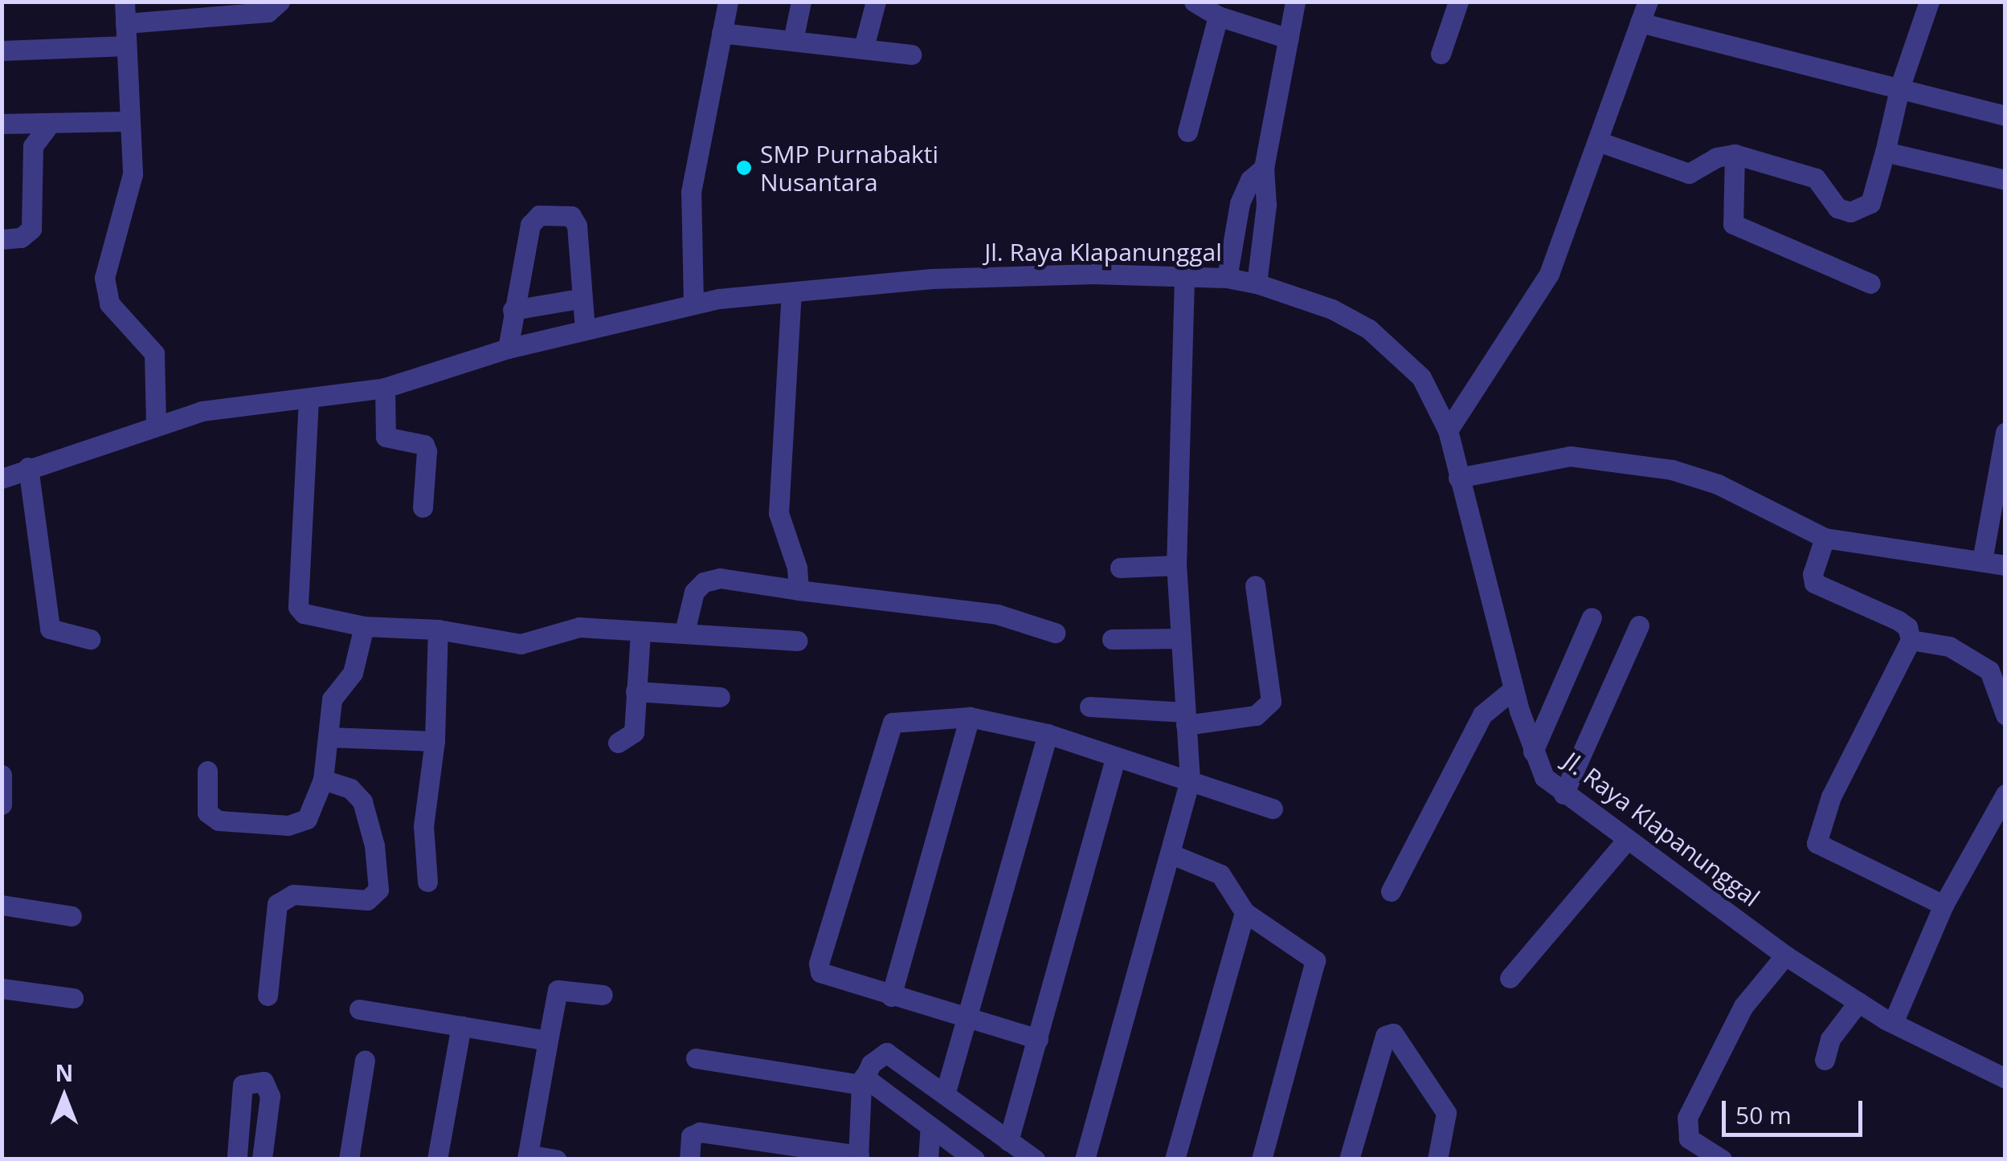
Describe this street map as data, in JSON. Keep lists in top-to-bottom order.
{
  "streets": {
    "street": ["Jl. Raya Klapanunggal"]
  },
  "places": ["SMP Purnabakti Nusantara"],
  "scale_bar": "50 m",
  "north": "top"
}
